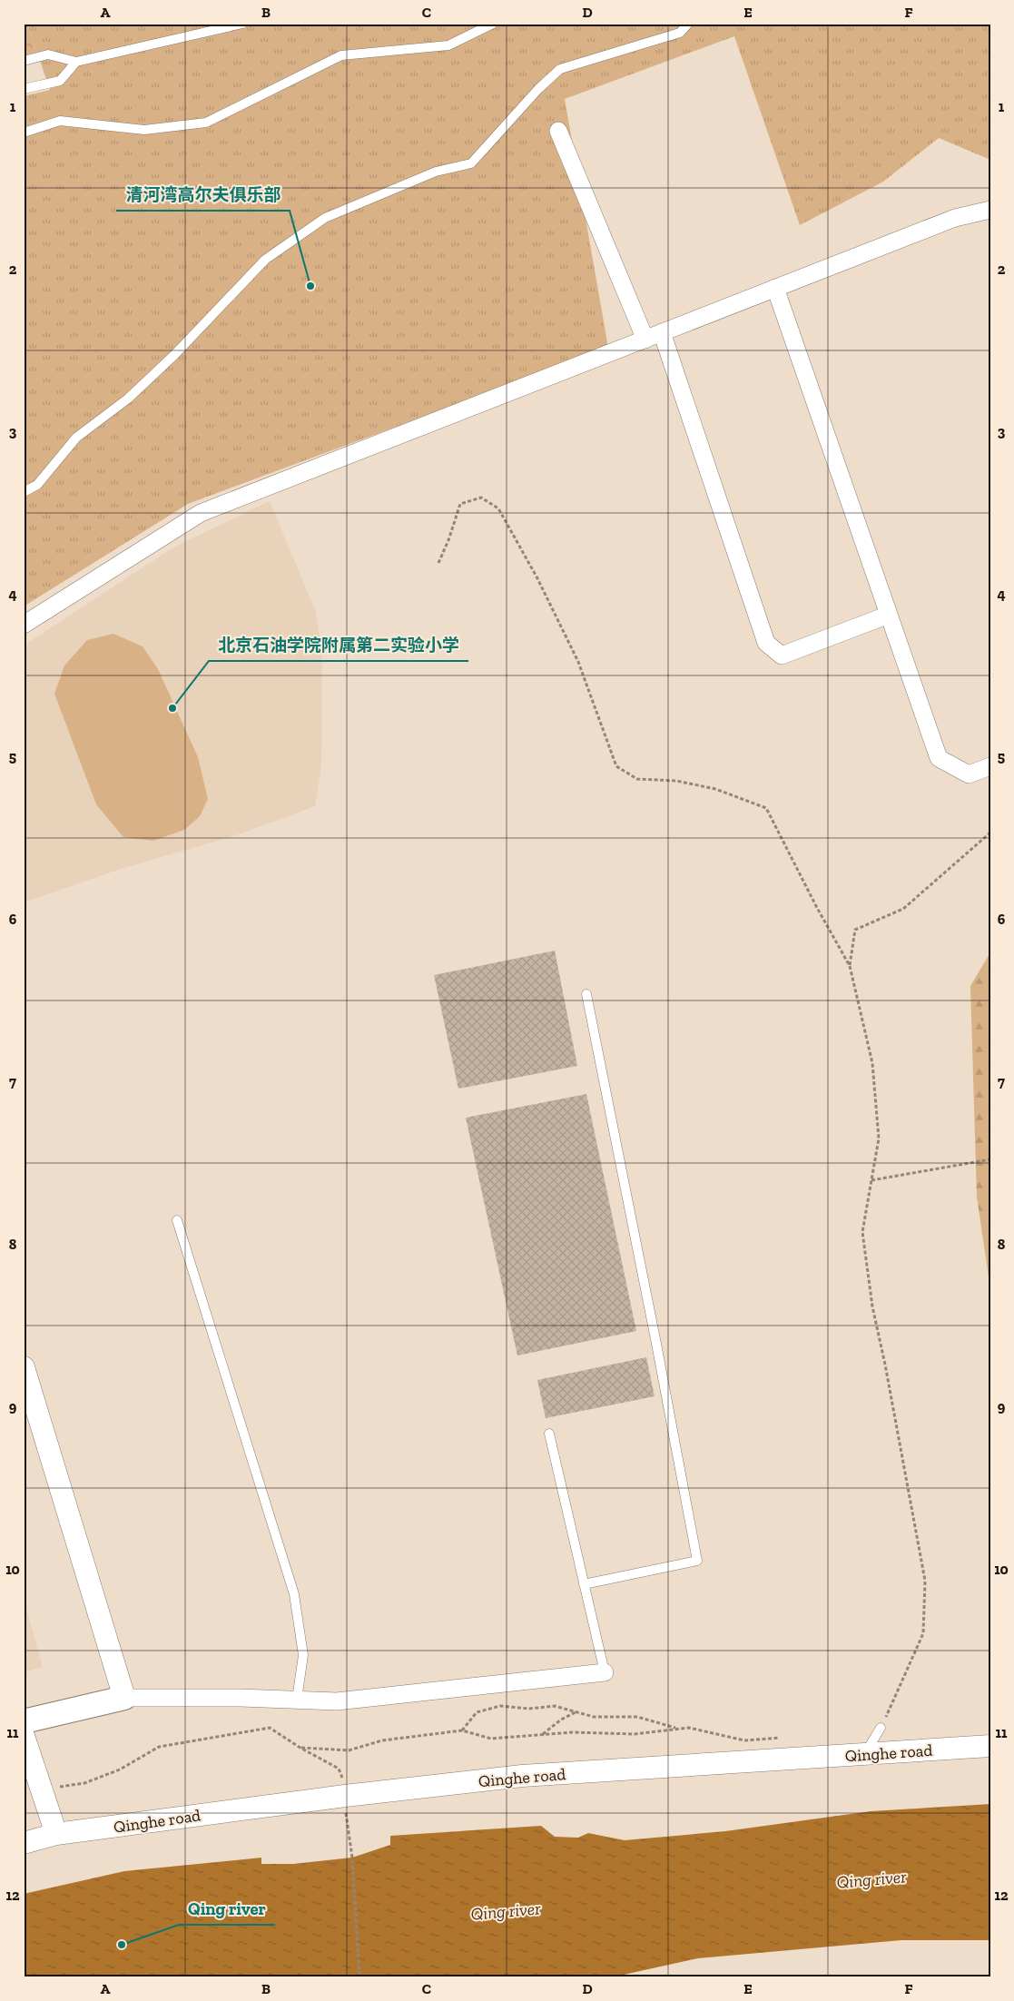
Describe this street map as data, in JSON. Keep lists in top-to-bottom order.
{
  "streets": {
    "street": ["Qinghe road"]
  },
  "water": ["Qing river"],
  "places": ["清河湾高尔夫俱乐部", "北京石油学院附属第二实验小学", "Qing river"],
  "grid": {
    "columns": [
      "A",
      "B",
      "C",
      "D",
      "E",
      "F"
    ],
    "rows": [
      "1",
      "2",
      "3",
      "4",
      "5",
      "6",
      "7",
      "8",
      "9",
      "10",
      "11",
      "12"
    ]
  }
}
